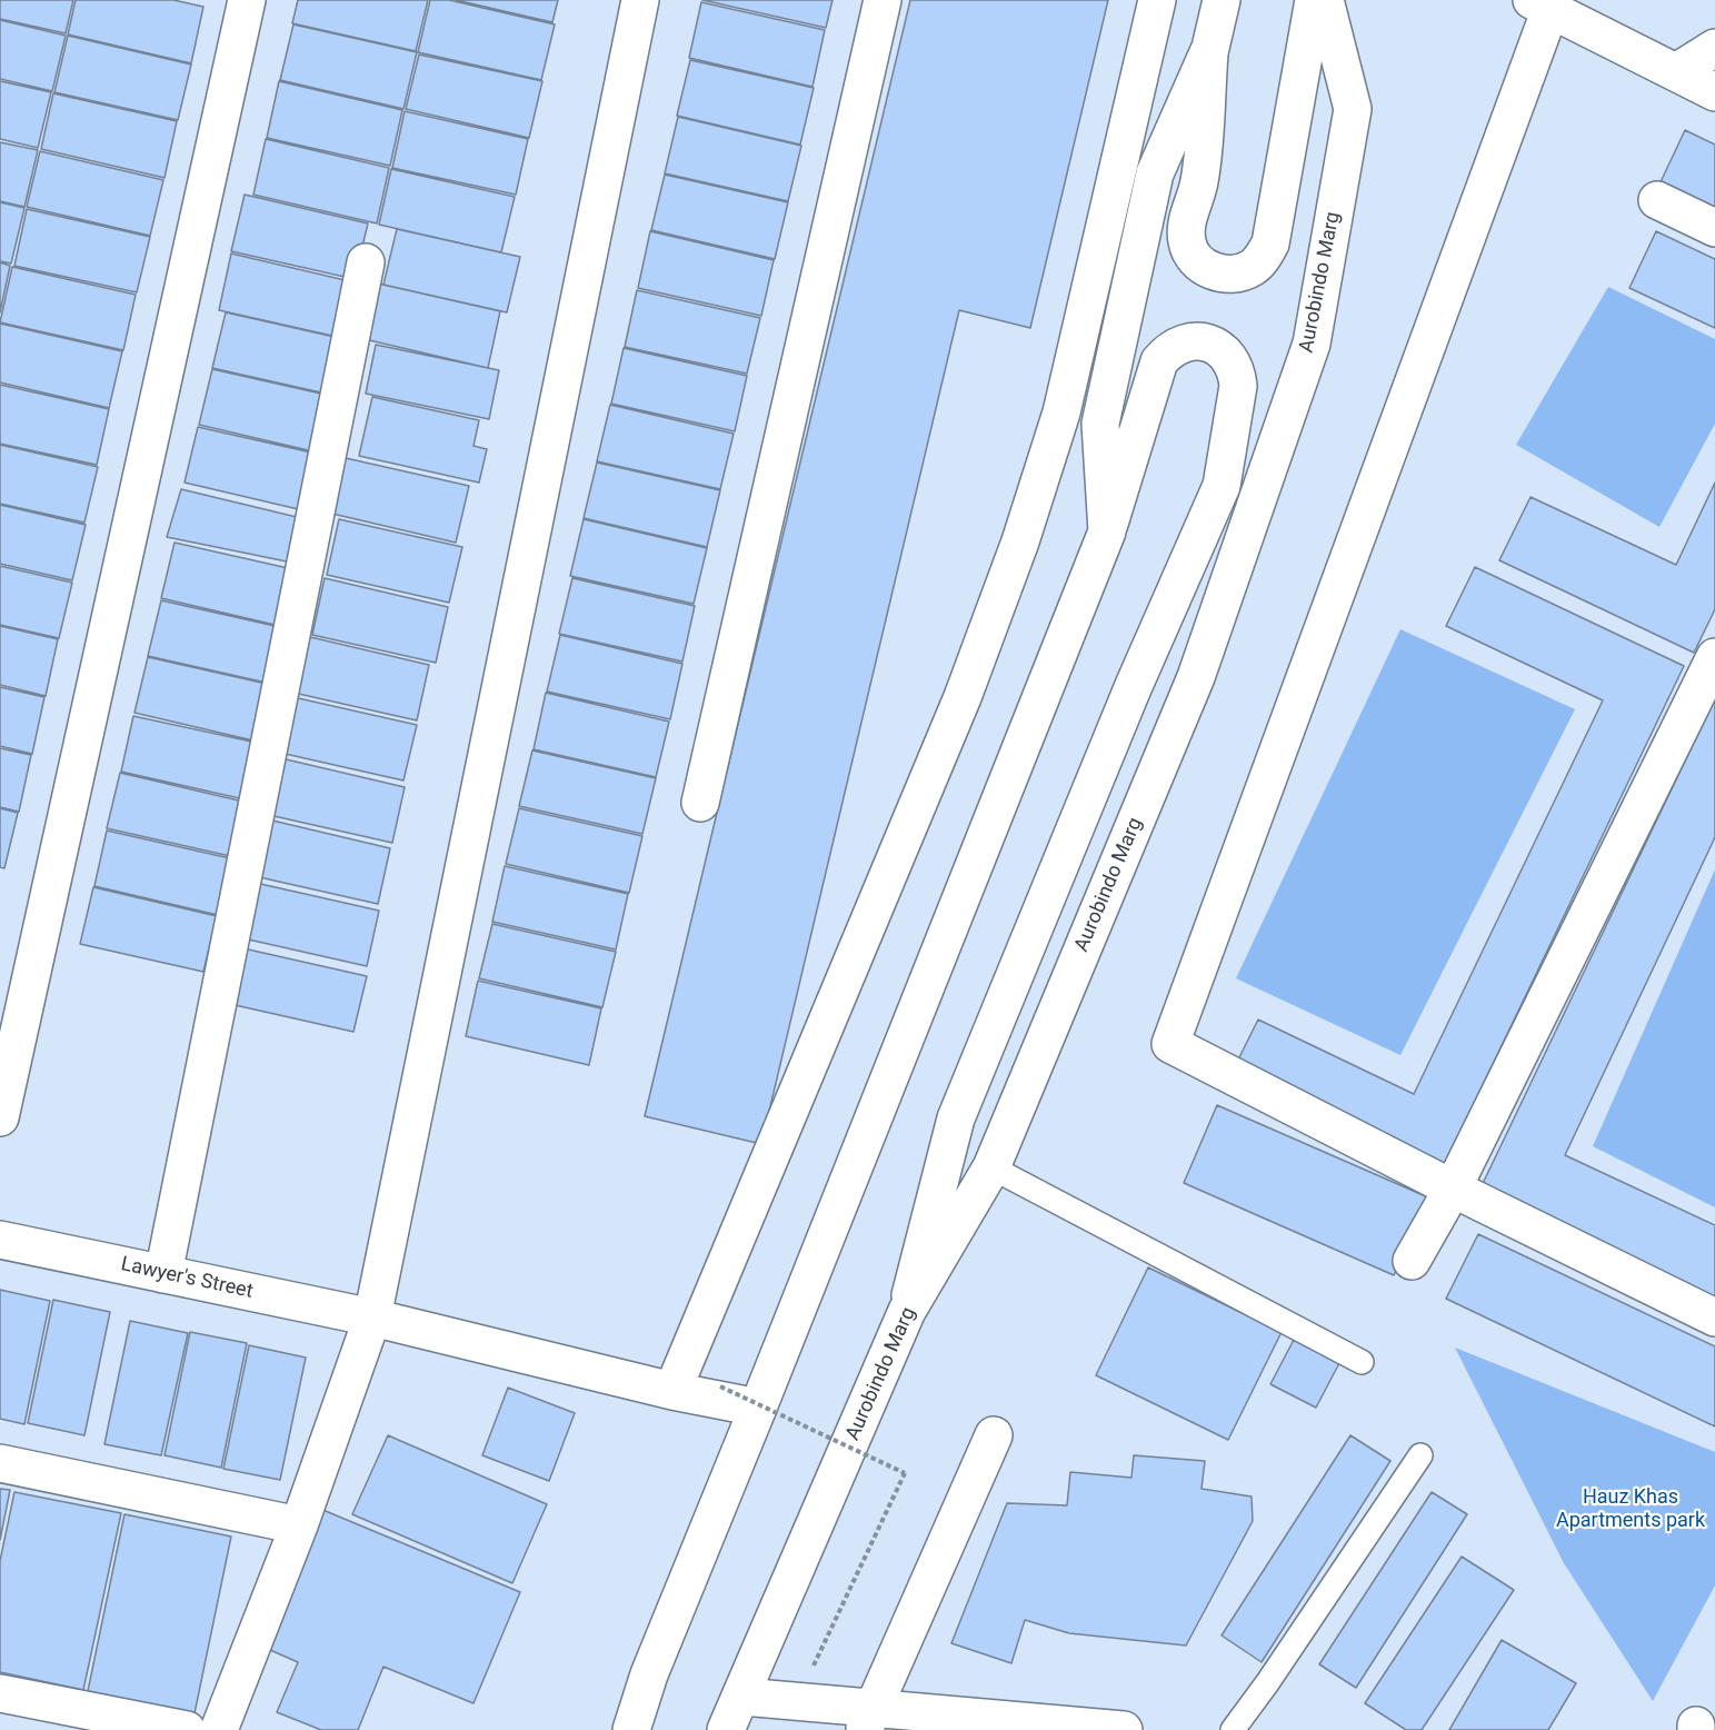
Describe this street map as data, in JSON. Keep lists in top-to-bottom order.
{
  "streets": {
    "main road": ["Aurobindo Marg", "Lawyer's Street"]
  },
  "parks": ["Hauz Khas Apartments park"]
}
